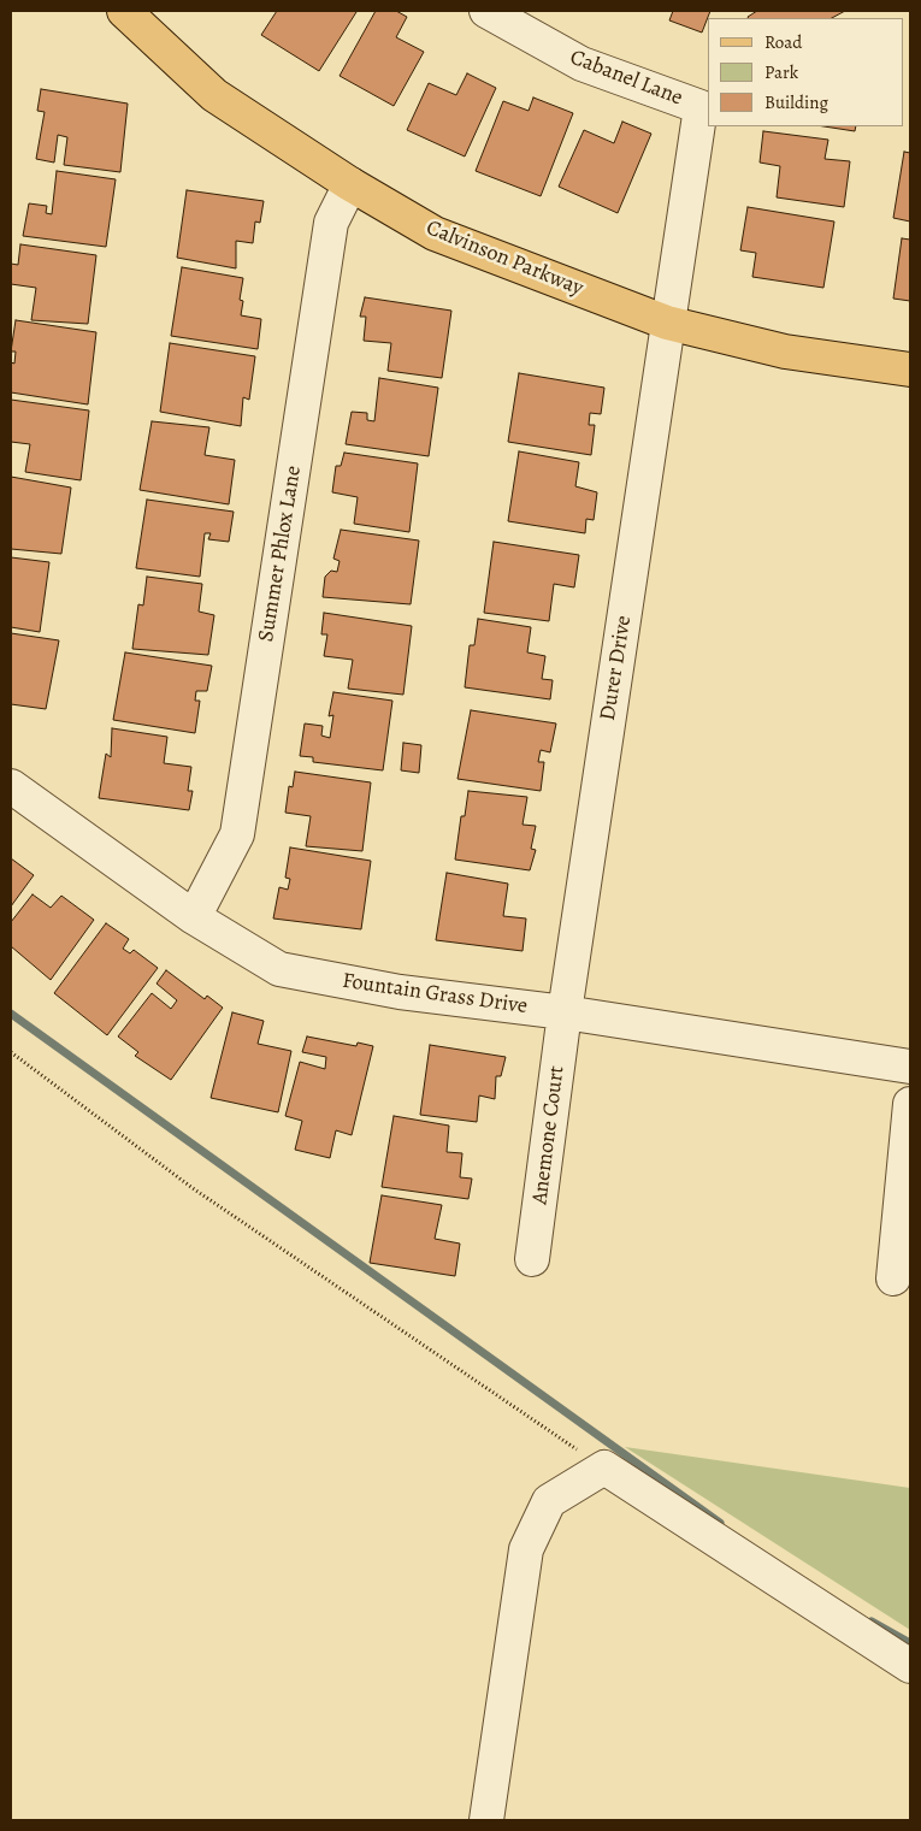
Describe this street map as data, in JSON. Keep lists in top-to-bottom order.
{
  "streets": {
    "main road": ["Calvinson Parkway"],
    "street": [
      "Cabanel Lane",
      "Summer Phlox Lane",
      "Durer Drive",
      "Fountain Grass Drive",
      "Anemone Court"
    ]
  },
  "crossings": [
    ["Cabanel Lane", "Calvinson Parkway"],
    ["Cabanel Lane", "Durer Drive"],
    ["Calvinson Parkway", "Summer Phlox Lane"],
    ["Calvinson Parkway", "Durer Drive"],
    ["Summer Phlox Lane", "Fountain Grass Drive"],
    ["Durer Drive", "Fountain Grass Drive"],
    ["Durer Drive", "Anemone Court"],
    ["Fountain Grass Drive", "Anemone Court"]
  ],
  "legend": ["Road", "Park", "Building"]
}
